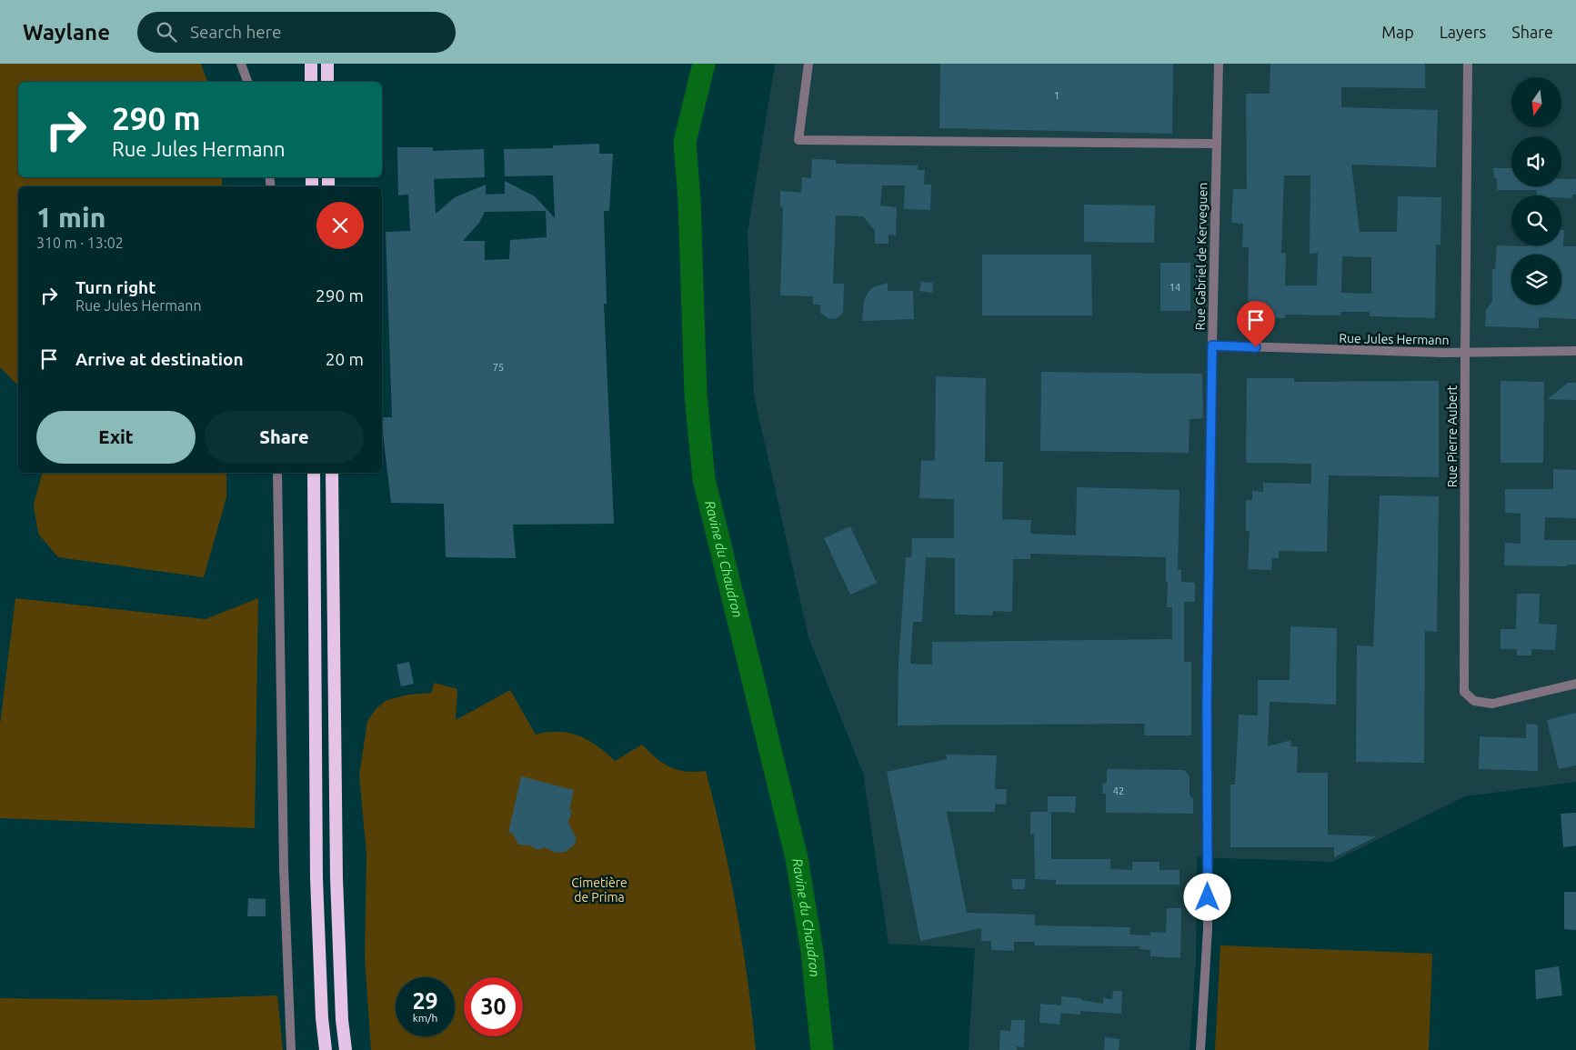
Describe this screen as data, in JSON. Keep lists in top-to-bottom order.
{
  "streets": {
    "street": ["Rue Gabriel de Kerveguen", "Rue Jules Hermann", "Rue Pierre Aubert"]
  },
  "crossings": [
    ["Rue Gabriel de Kerveguen", "Rue Jules Hermann"],
    ["Rue Jules Hermann", "Rue Pierre Aubert"]
  ],
  "water": ["Ravine du Chaudron"],
  "parks": ["Cimetière de Prima"],
  "house_numbers": [
    "1",
    "14",
    "75",
    "42"
  ],
  "north": "bottom",
  "page": {
    "header": "Waylane",
    "search": "Search here",
    "nav": ["Map", "Layers", "Share"],
    "turn": ["290 m", "Rue Jules Hermann"],
    "heading": ["1 min", "310 m · 13:02"],
    "list": [
      {
        "name": "Turn right",
        "note": "Rue Jules Hermann",
        "value": "290 m"
      },
      {
        "name": "Arrive at destination",
        "value": "20 m"
      }
    ],
    "buttons": ["Exit", "Share"],
    "speed": "29 km/h",
    "limit": "30"
  }
}
